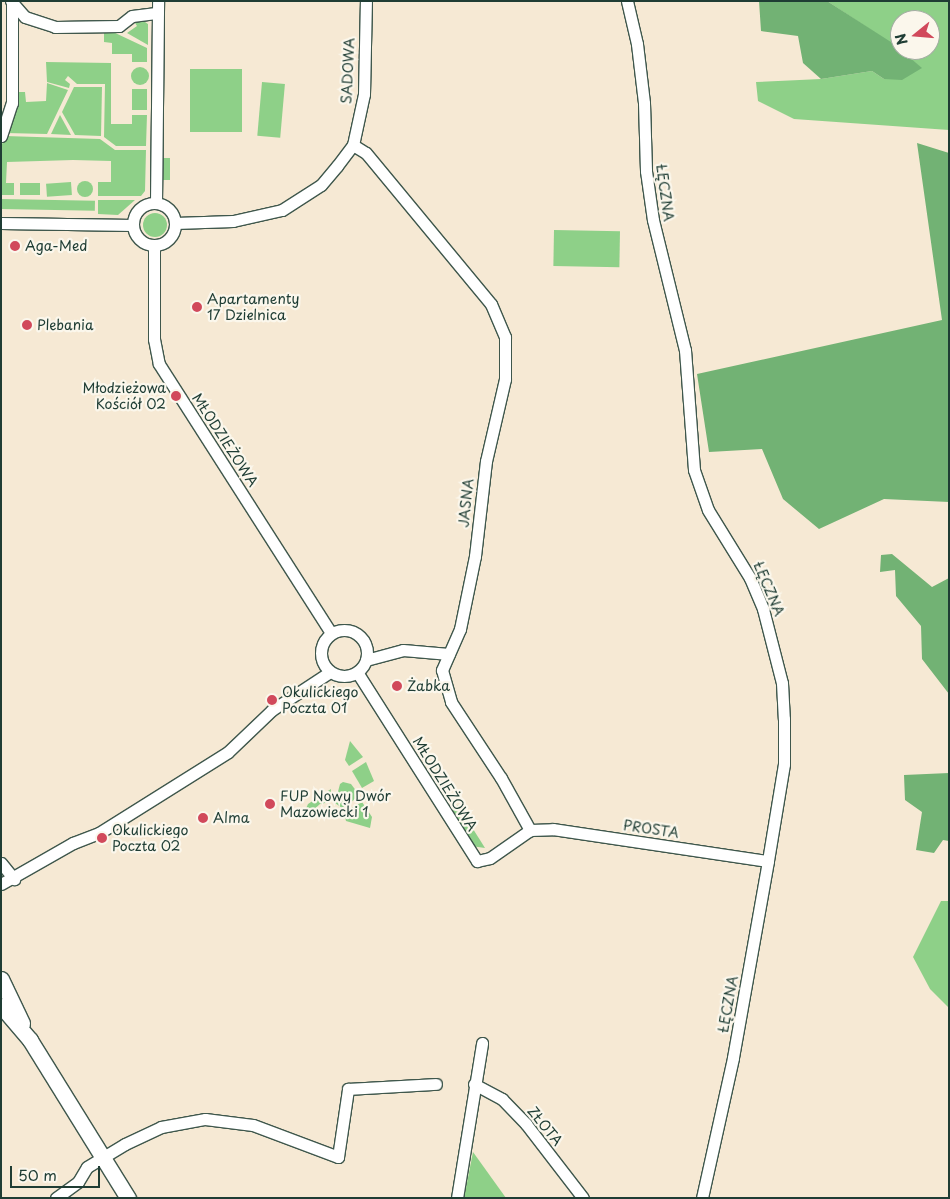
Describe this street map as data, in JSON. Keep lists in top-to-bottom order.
{
  "streets": {
    "street": [
      "SADOWA",
      "ŁĘCZNA",
      "MŁODZIEŻOWA",
      "JASNA",
      "PROSTA",
      "ZŁOTA"
    ]
  },
  "crossings": [
    ["SADOWA", "MŁODZIEŻOWA"],
    ["SADOWA", "JASNA"],
    ["ŁĘCZNA", "PROSTA"],
    ["MŁODZIEŻOWA", "JASNA"],
    ["MŁODZIEŻOWA", "PROSTA"],
    ["JASNA", "PROSTA"]
  ],
  "places": [
    "Aga-Med",
    "Apartamenty 17 Dzielnica",
    "Plebania",
    "Młodzieżowa Kościół 02",
    "Żabka",
    "Okulickiego Poczta 01",
    "FUP Nowy Dwór Mazowiecki 1",
    "Alma",
    "Okulickiego Poczta 02"
  ],
  "scale_bar": "50 m",
  "north": "left"
}
